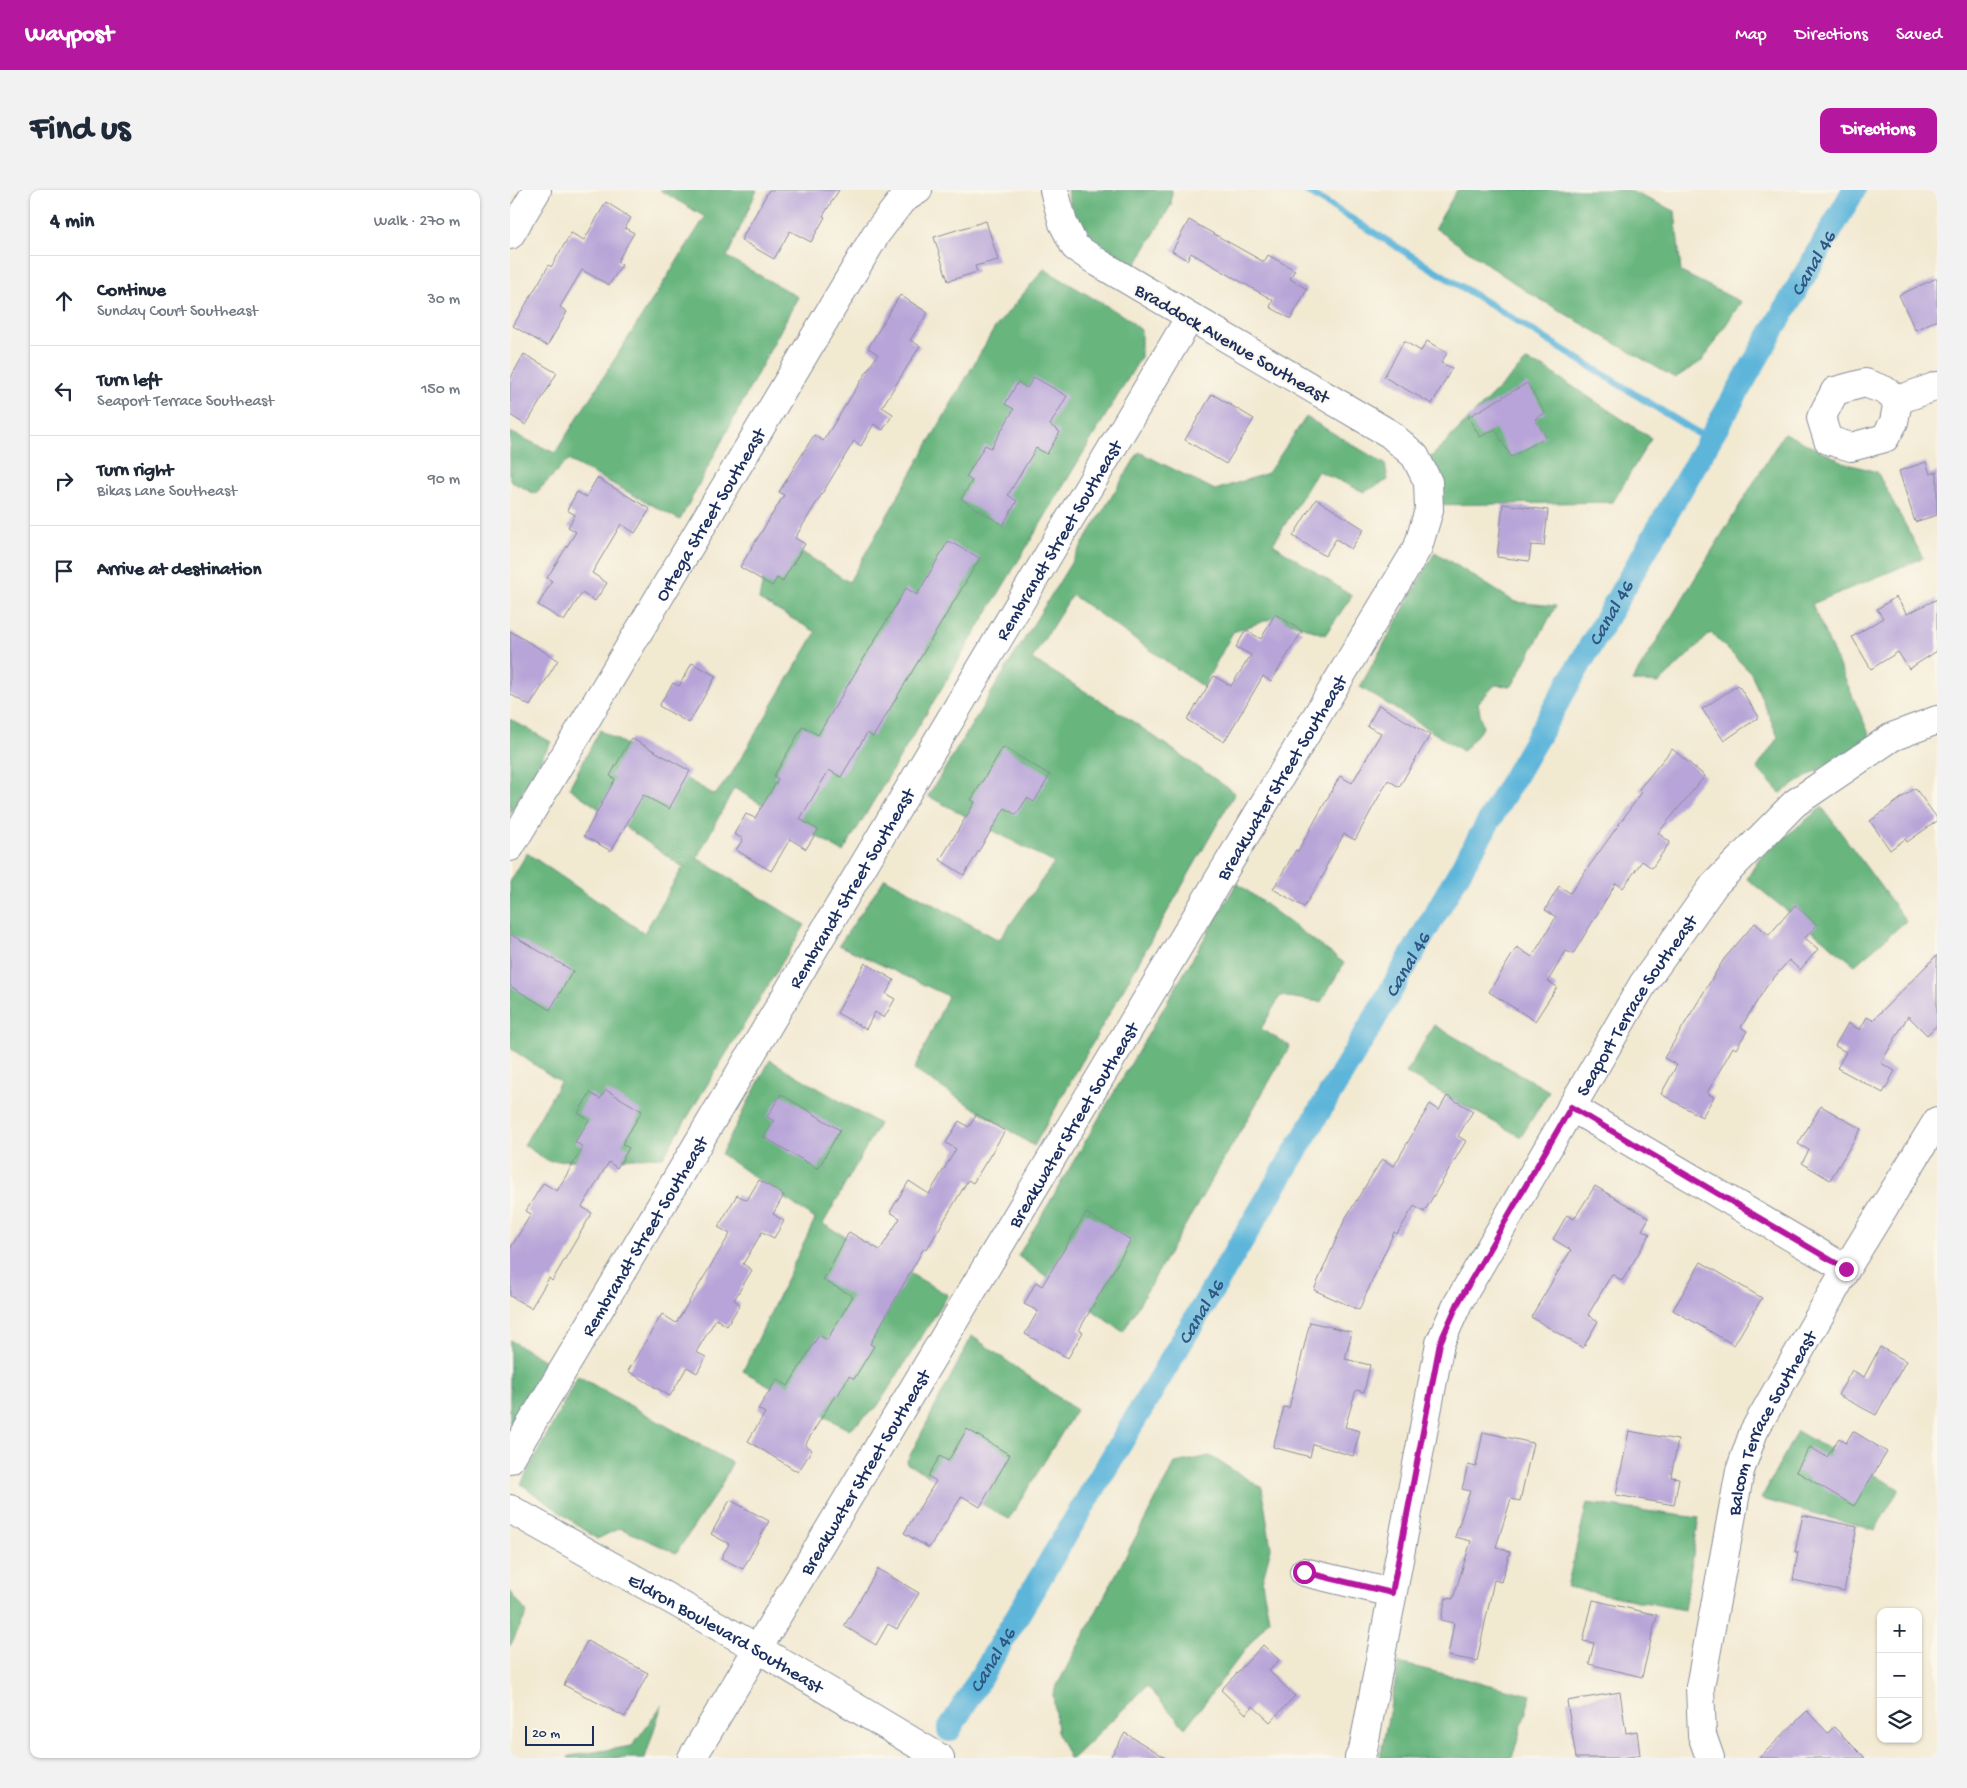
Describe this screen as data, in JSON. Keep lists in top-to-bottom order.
{
  "streets": {
    "street": [
      "Braddock Avenue Southeast",
      "Ortega Street Southeast",
      "Rembrandt Street Southeast",
      "Breakwater Street Southeast",
      "Seaport Terrace Southeast",
      "Balcom Terrace Southeast",
      "Eldron Boulevard Southeast"
    ]
  },
  "crossings": [
    ["Braddock Avenue Southeast", "Rembrandt Street Southeast"],
    ["Braddock Avenue Southeast", "Breakwater Street Southeast"],
    ["Breakwater Street Southeast", "Eldron Boulevard Southeast"]
  ],
  "water": ["Canal 46"],
  "scale_bar": "20 m",
  "page": {
    "header": "Waypost",
    "nav": ["Map", "Directions", "Saved"],
    "buttons": "Directions",
    "title": "Find us",
    "heading": ["4 min", "Walk · 270 m"],
    "list": [
      ["Continue", "Sunday Court Southeast", "30 m"],
      ["Turn left", "Seaport Terrace Southeast", "150 m"],
      ["Turn right", "Bikas Lane Southeast", "90 m"],
      "Arrive at destination"
    ],
    "map_buttons": ["+", "−"],
    "scale": "20 m"
  }
}
